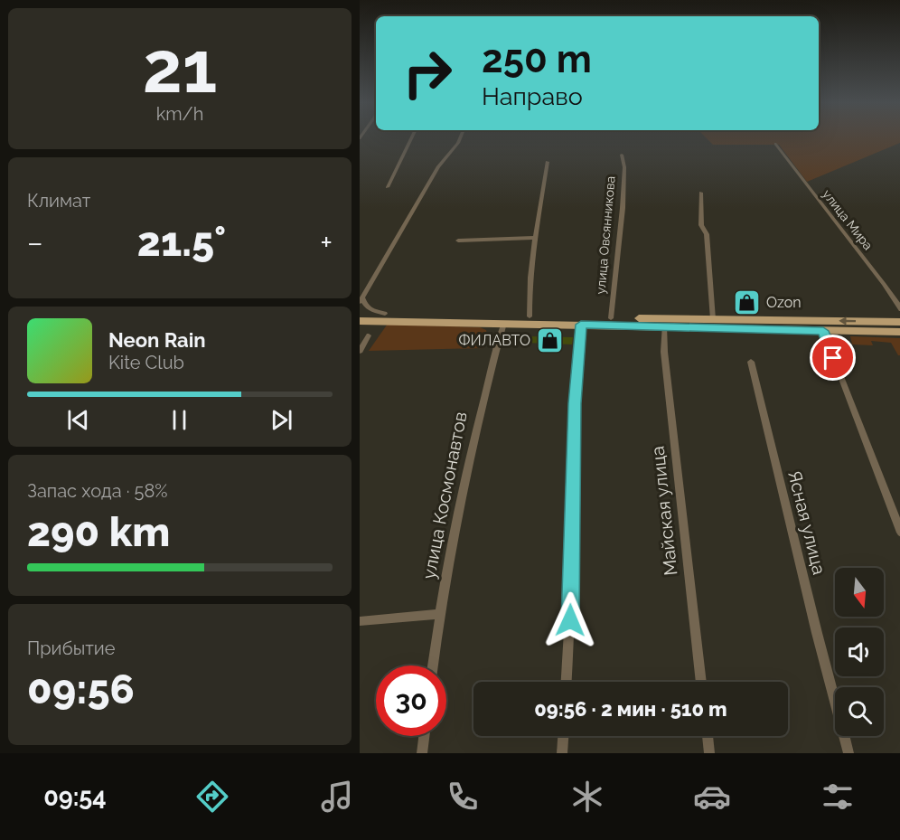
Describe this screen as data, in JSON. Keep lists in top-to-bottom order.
{
  "streets": {
    "street": [
      "улица Мира",
      "улица Овсянникова",
      "улица Космонавтов",
      "Майская улица",
      "Ясная улица"
    ]
  },
  "places": {
    "shop": ["Ozon", "ФИЛАВТО"]
  },
  "north": "bottom",
  "page": {
    "tile": [
      ["21", "km/h"],
      "Климат",
      ["Запас хода · 58%", "290 km"],
      ["Прибытие", "09:56"]
    ],
    "turn": ["250 m", "Направо"],
    "heat": ["−", "21.5°", "+"],
    "song": ["Neon Rain", "Kite Club"],
    "limit": "30",
    "trip": "09:56 · 2 мин · 510 m",
    "tabs": "09:54"
  }
}
